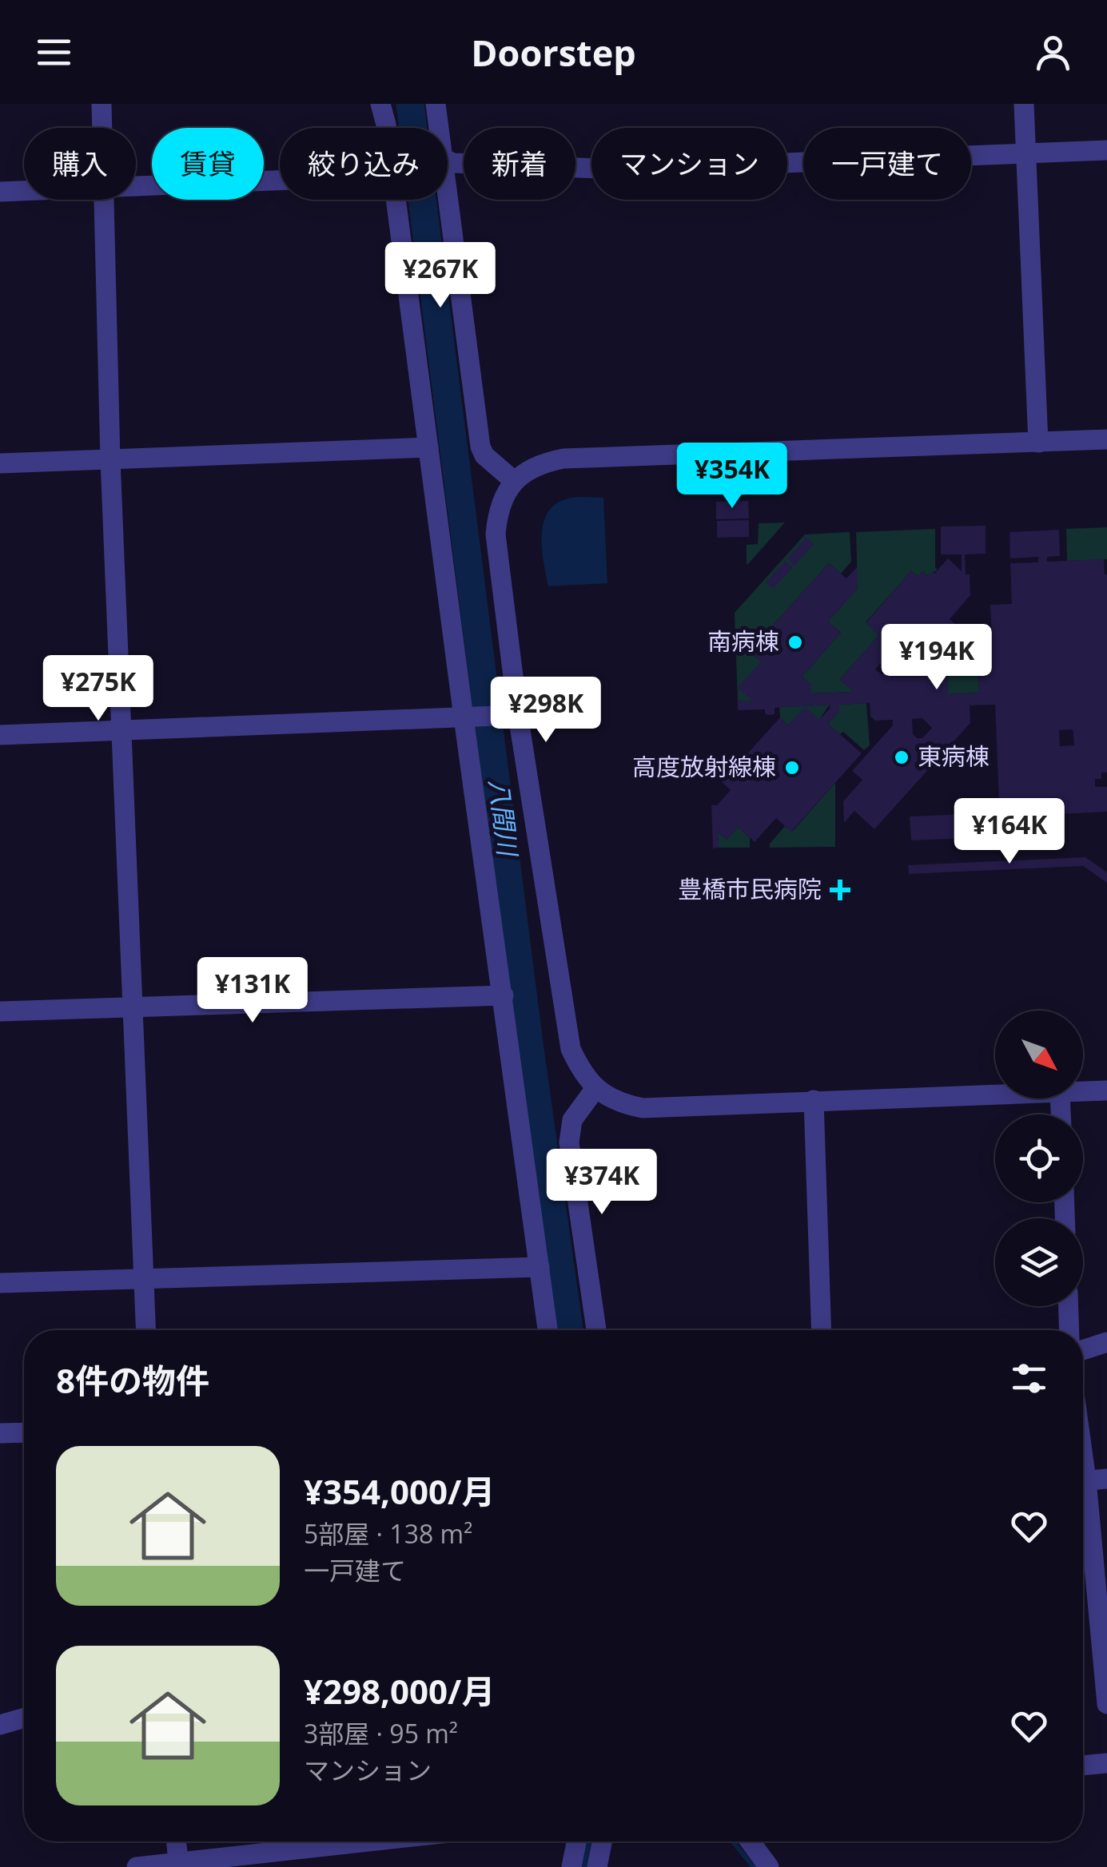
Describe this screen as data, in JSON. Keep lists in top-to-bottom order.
{
  "water": ["八間川"],
  "places": {
    "other": ["南病棟", "東病棟", "高度放射線棟"],
    "health": ["豊橋市民病院"]
  },
  "north": "bottom right",
  "page": {
    "header": "Doorstep",
    "chip": [
      "購入",
      "賃貸",
      "絞り込み",
      "新着",
      "マンション",
      "一戸建て"
    ],
    "price": [
      "¥267K",
      "¥354K",
      "¥194K",
      "¥275K",
      "¥298K",
      "¥164K",
      "¥131K",
      "¥374K"
    ],
    "heading": "8件の物件",
    "list": [
      {
        "name": "¥354,000/月",
        "note": "5部屋 · 138 m² · 一戸建て"
      },
      {
        "name": "¥298,000/月",
        "note": "3部屋 · 95 m² · マンション"
      }
    ]
  }
}
